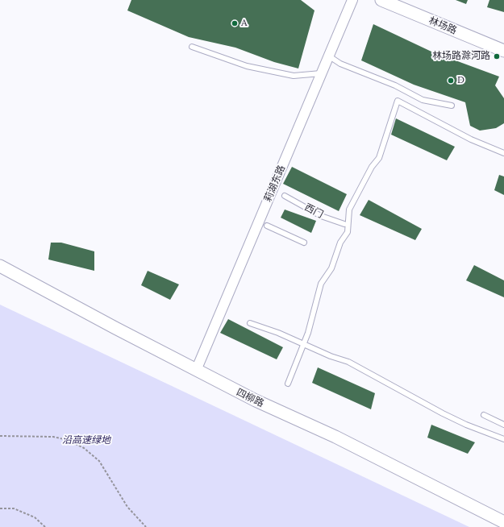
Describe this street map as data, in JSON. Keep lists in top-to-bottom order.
{
  "streets": {
    "street": ["林场路", "莉湖东路", "四柳路"],
    "lane": ["西门"]
  },
  "parks": ["沿高速绿地"],
  "places": ["A", "林场路滁河路", "D"]
}
